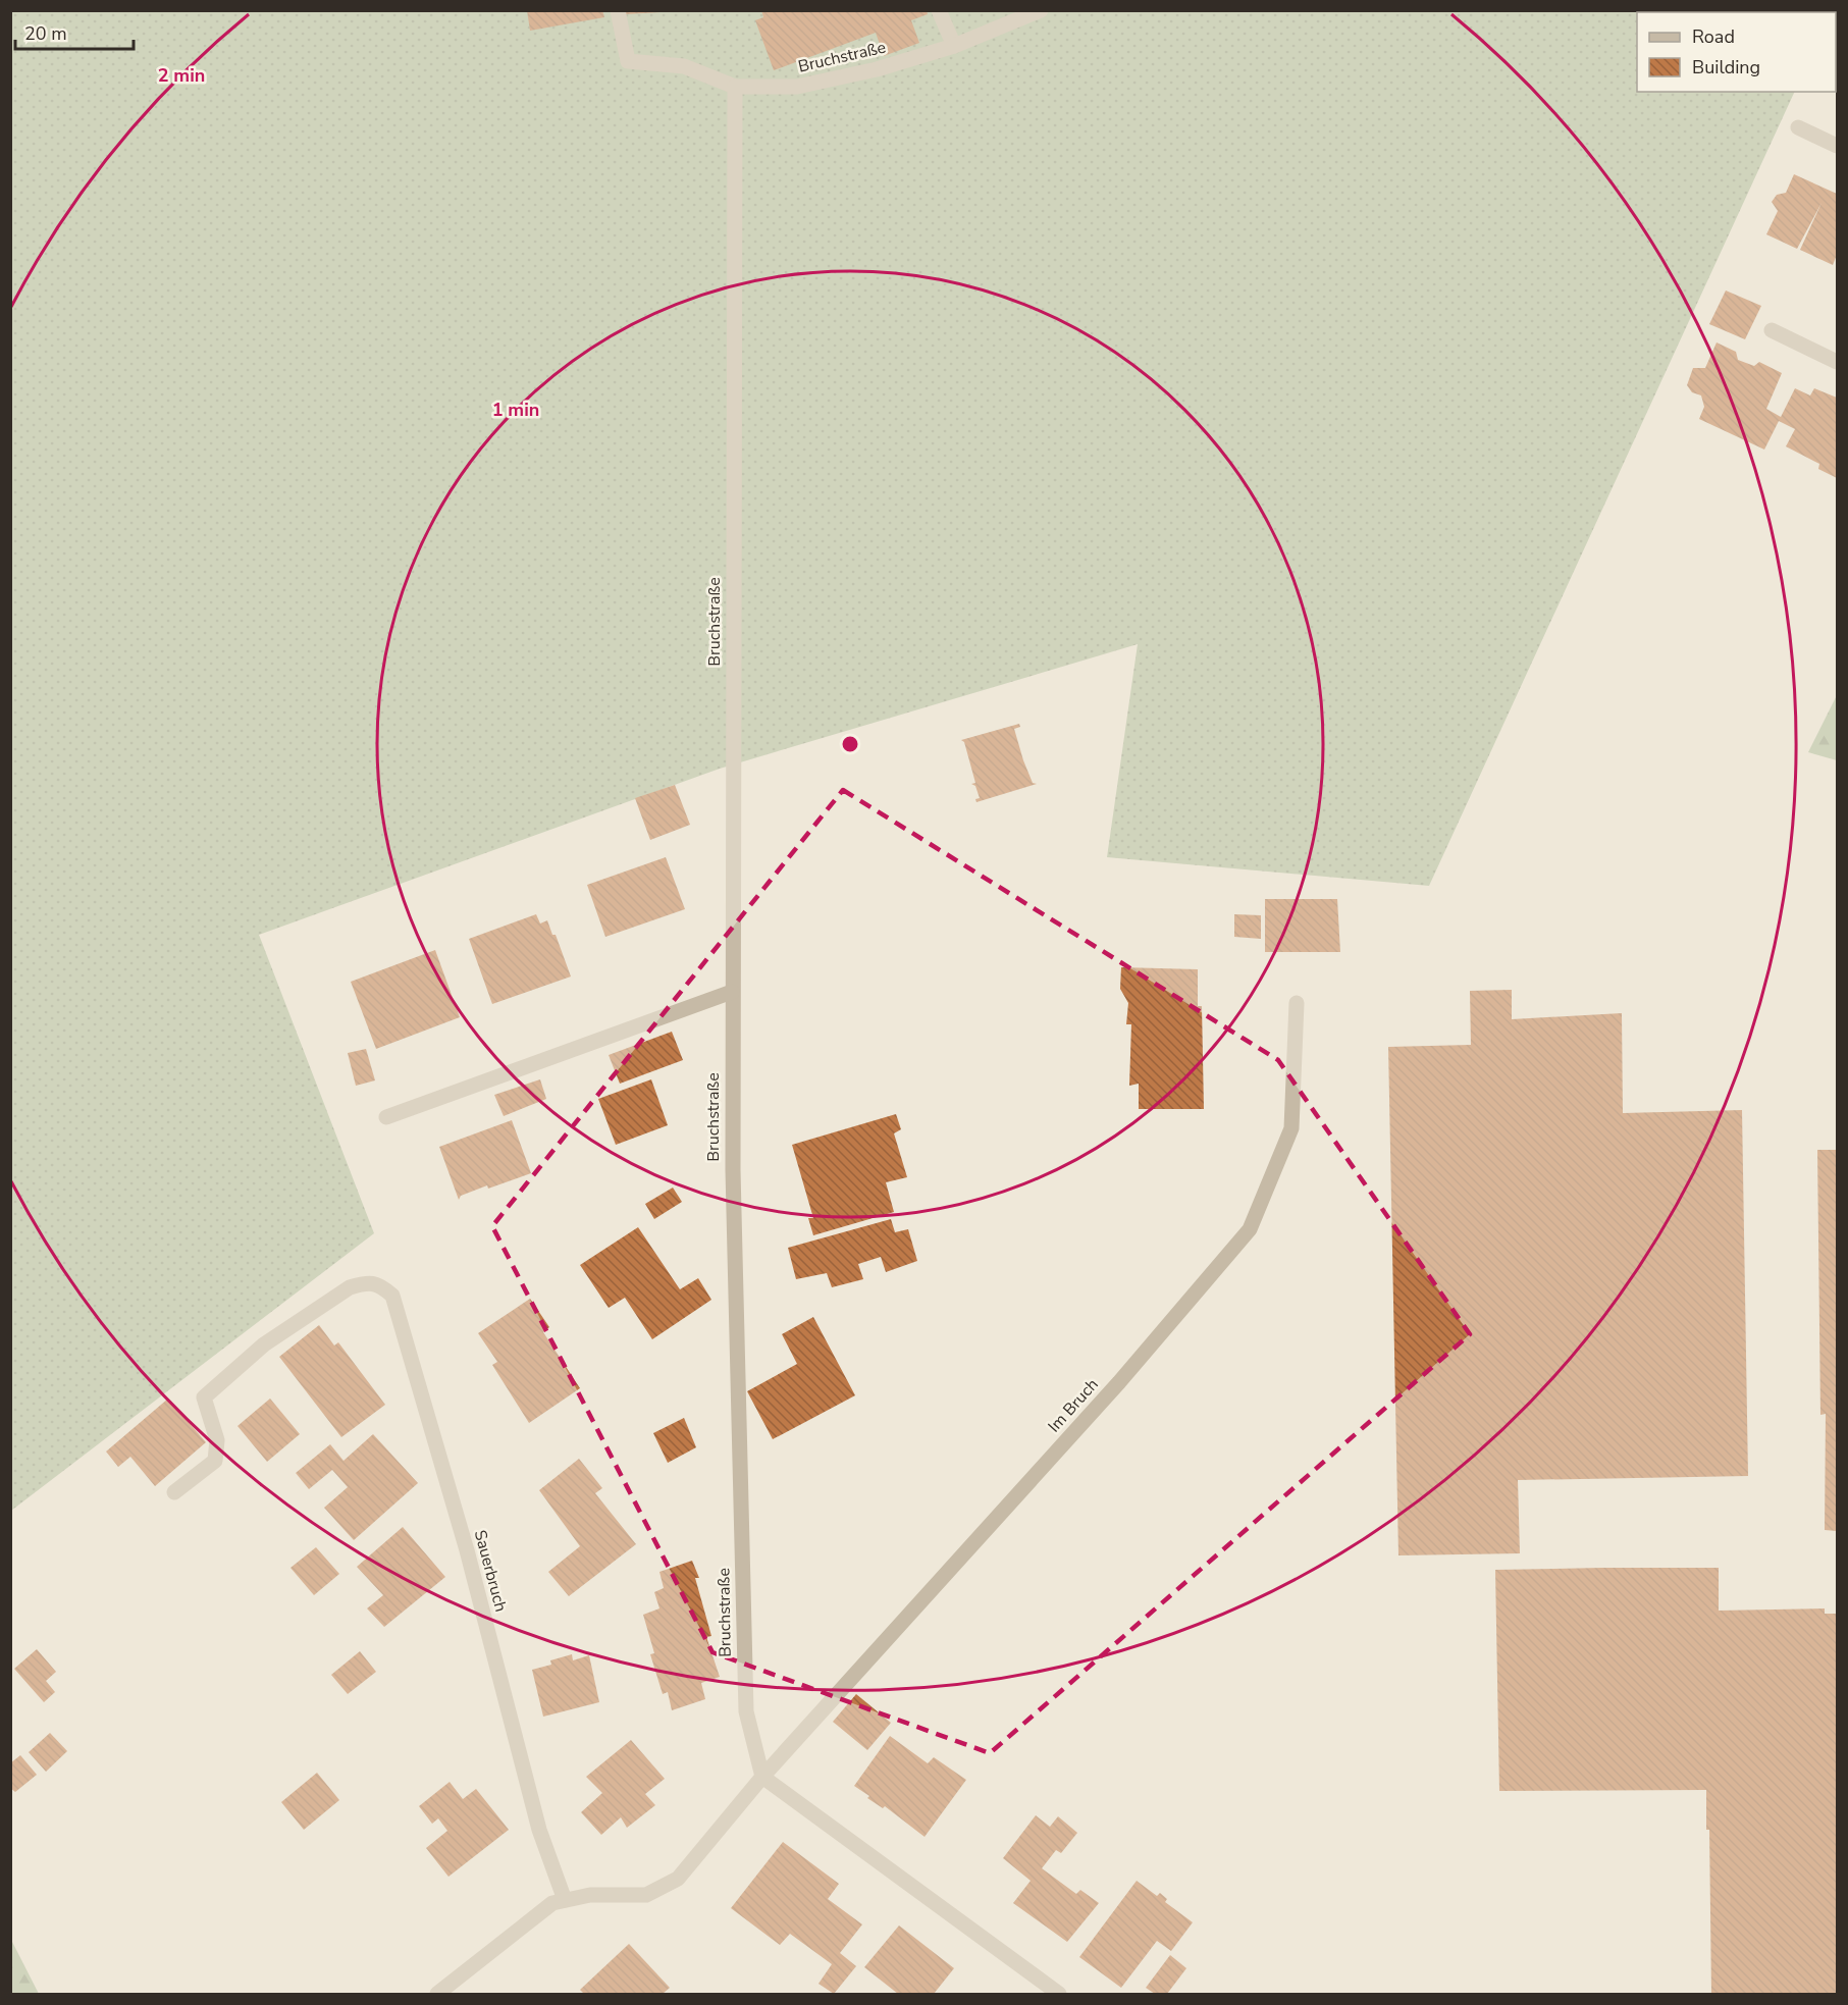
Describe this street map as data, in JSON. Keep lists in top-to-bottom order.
{
  "streets": {
    "street": ["Bruchstraße", "Im Bruch", "Sauerbruch"]
  },
  "crossings": [
    ["Bruchstraße", "Im Bruch"]
  ],
  "legend": ["Road", "Building"],
  "scale_bar": "20 m",
  "rings": ["2 min", "1 min"]
}
